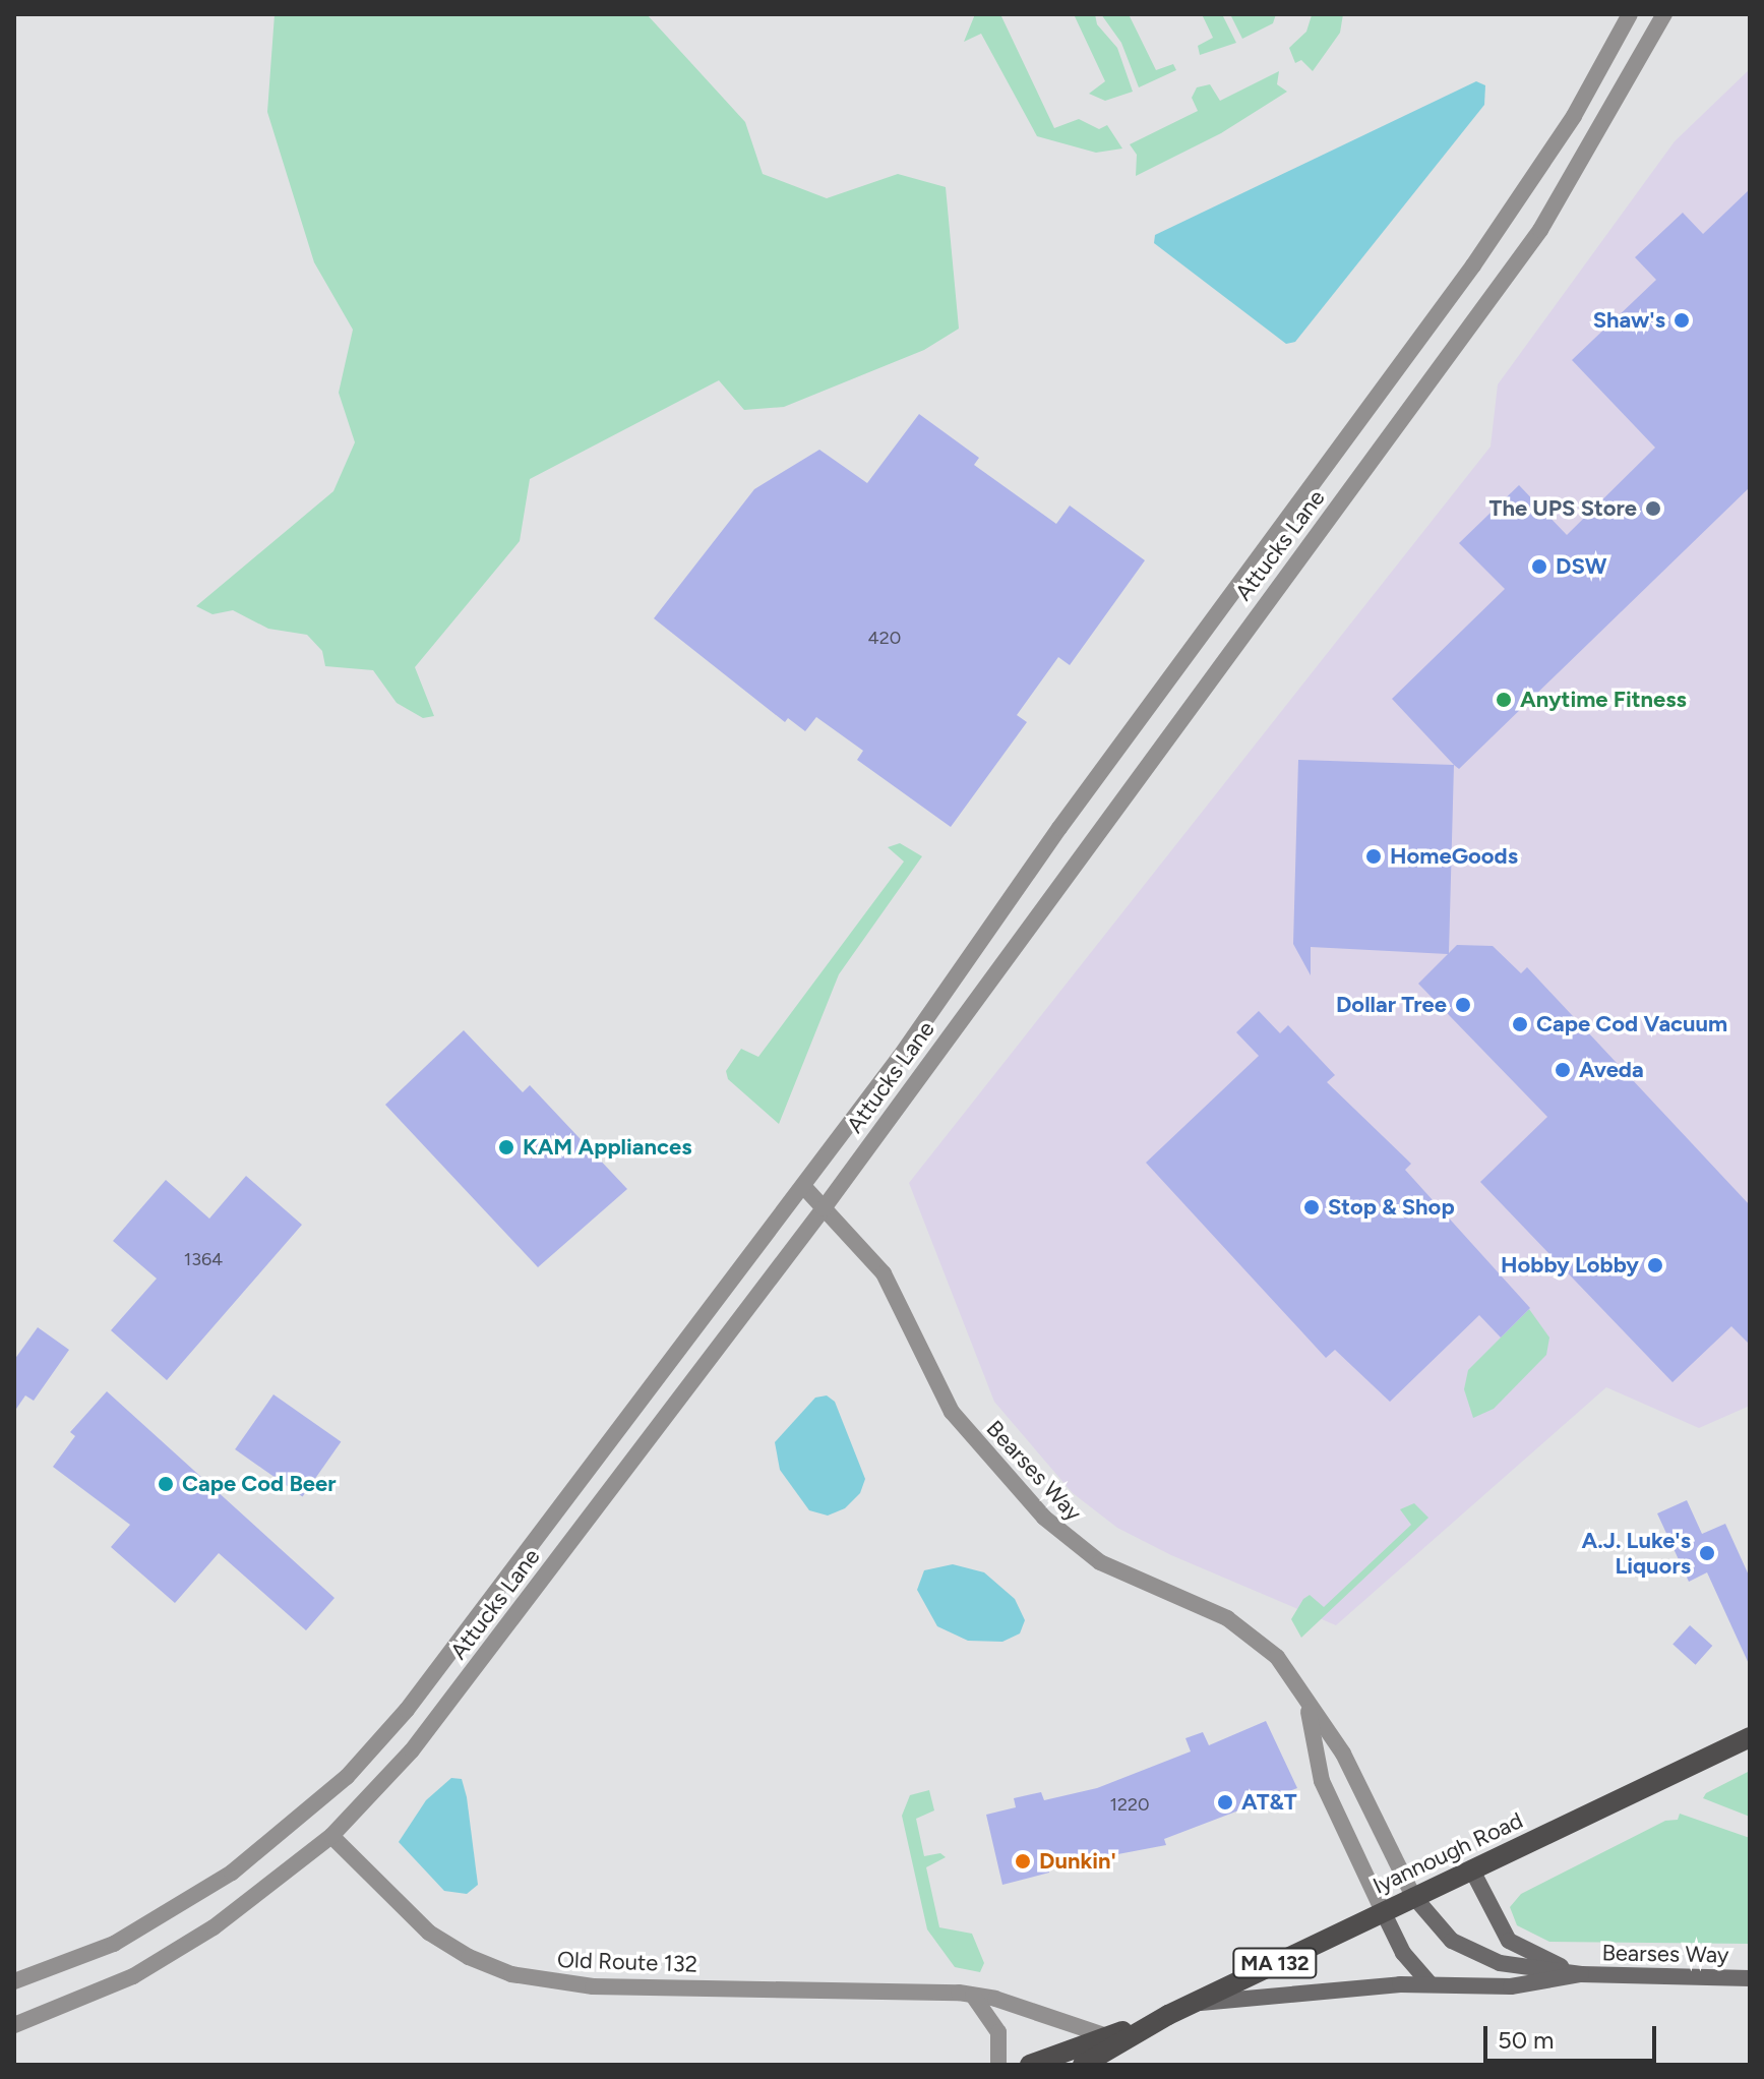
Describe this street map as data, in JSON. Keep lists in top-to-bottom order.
{
  "streets": {
    "main road": ["Bearses Way", "Iyannough Road", "MA 132"],
    "street": ["Attucks Lane", "Old Route 132"]
  },
  "crossings": [
    ["Attucks Lane", "Bearses Way"],
    ["Attucks Lane", "Old Route 132"],
    ["Bearses Way", "Iyannough Road"],
    ["Iyannough Road", "Old Route 132"]
  ],
  "places": [
    "Shaw's",
    "The UPS Store",
    "DSW",
    "Anytime Fitness",
    "HomeGoods",
    "Dollar Tree",
    "Cape Cod Vacuum",
    "Aveda",
    "KAM Appliances",
    "Stop & Shop",
    "Hobby Lobby",
    "Cape Cod Beer",
    "A.J. Luke's Liquors",
    "AT&T",
    "Dunkin'"
  ],
  "house_numbers": ["420", "1364", "1220"],
  "scale_bar": "50 m"
}
